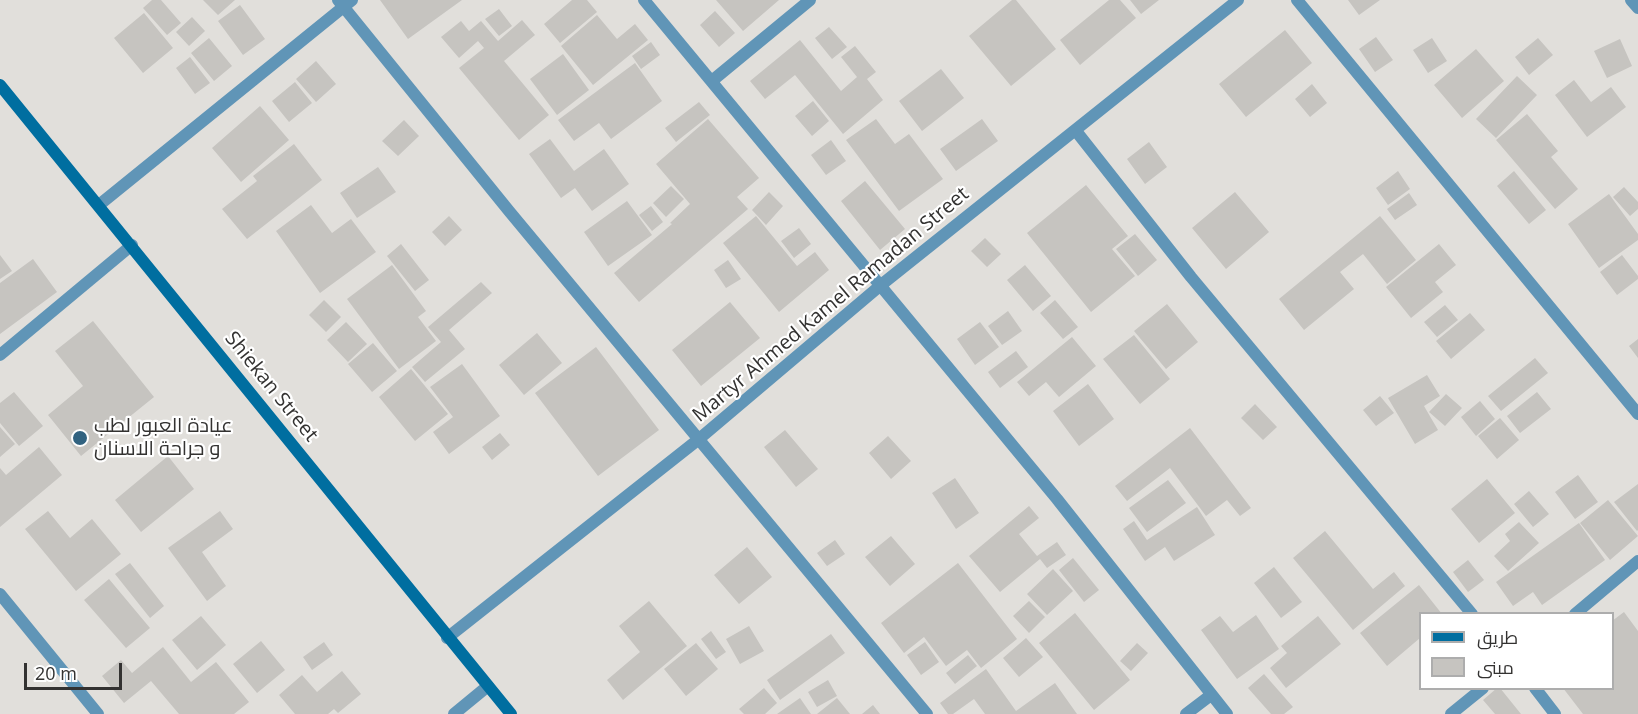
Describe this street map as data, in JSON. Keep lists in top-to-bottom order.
{
  "streets": {
    "street": ["Martyr Ahmed Kamel Ramadan Street", "Shiekan Street"]
  },
  "crossings": [
    ["Martyr Ahmed Kamel Ramadan Street", "Shiekan Street"]
  ],
  "places": ["عيادة العبور لطب و جراحة الاسنان"],
  "legend": ["طريق", "مبنى"],
  "scale_bar": "20 m"
}
